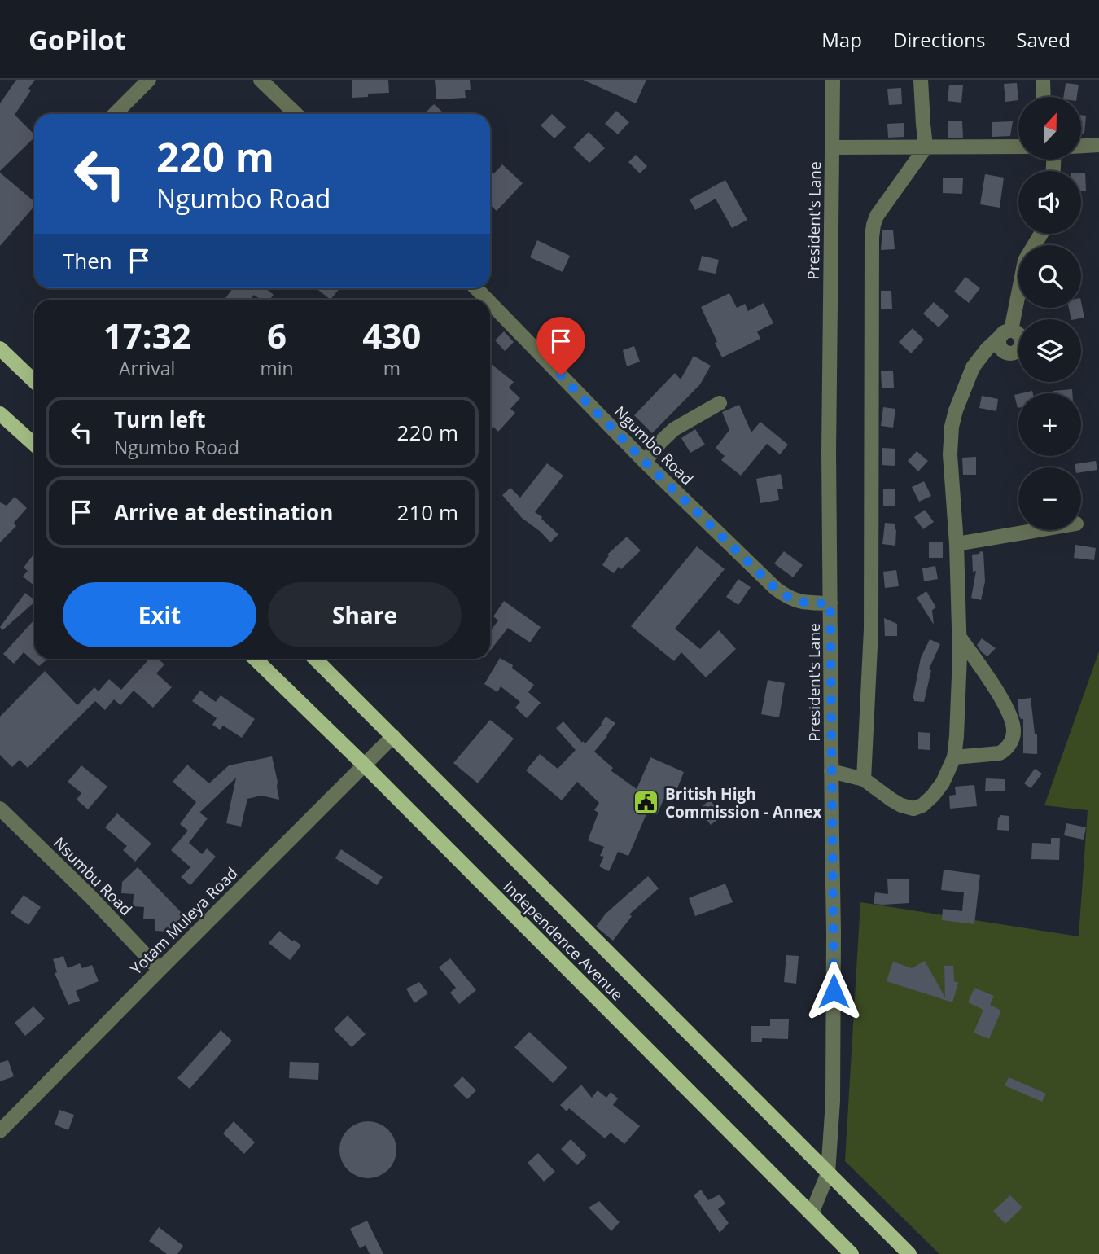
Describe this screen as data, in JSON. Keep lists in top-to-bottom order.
{
  "streets": {
    "main road": ["Independence Avenue"],
    "street": [
      "President's Lane",
      "Ngumbo Road",
      "Nsumbu Road",
      "Yotam Muleya Road"
    ]
  },
  "crossings": [
    ["President's Lane", "Ngumbo Road"],
    ["President's Lane", "Independence Avenue"],
    ["Nsumbu Road", "Yotam Muleya Road"],
    ["Yotam Muleya Road", "Independence Avenue"]
  ],
  "places": {
    "public building": ["British High Commission - Annex"]
  },
  "north": "top",
  "page": {
    "header": "GoPilot",
    "nav": ["Map", "Directions", "Saved"],
    "map_buttons": ["+", "−"],
    "turn": ["220 m", "Ngumbo Road"],
    "then": "Then",
    "eta": [
      "17:32",
      "Arrival",
      "6",
      "min",
      "430",
      "m"
    ],
    "list": [
      {
        "name": "Turn left",
        "note": "Ngumbo Road",
        "value": "220 m"
      },
      {
        "name": "Arrive at destination",
        "value": "210 m"
      }
    ],
    "buttons": ["Exit", "Share"]
  }
}
